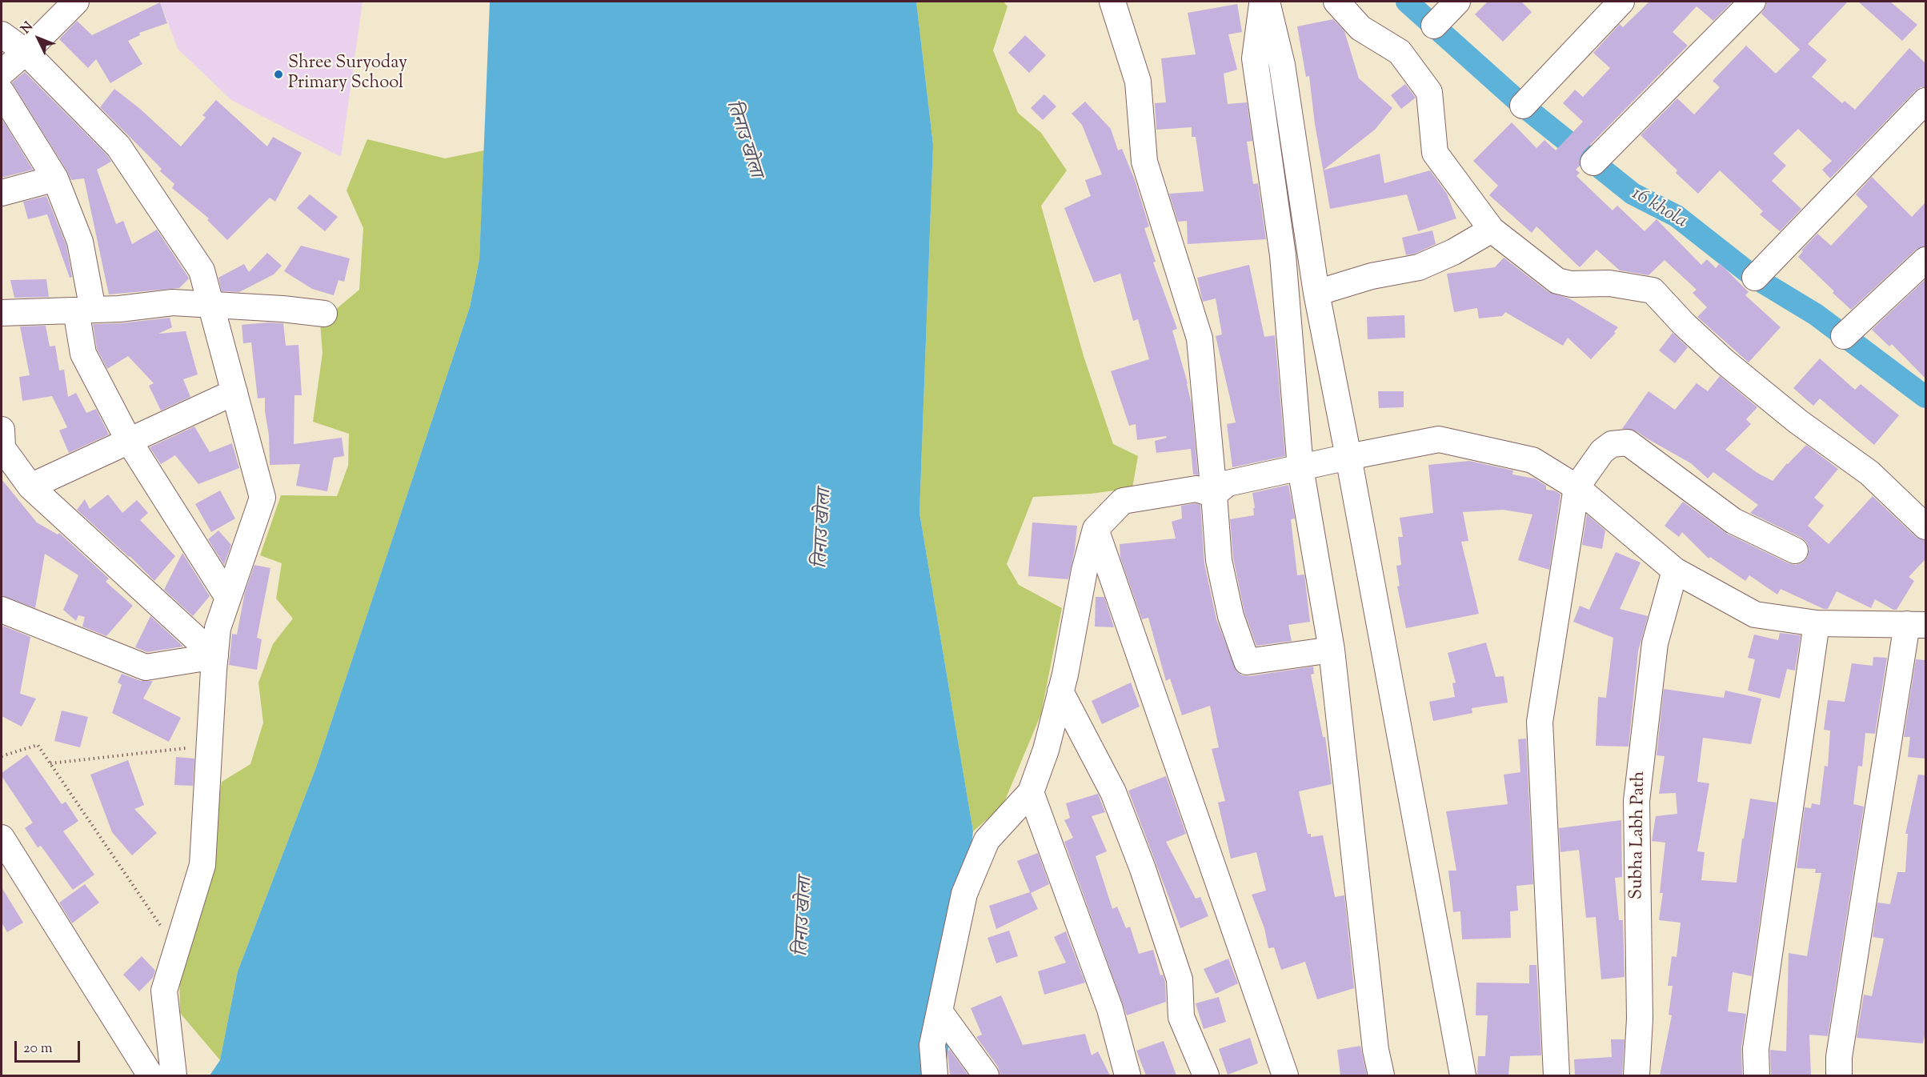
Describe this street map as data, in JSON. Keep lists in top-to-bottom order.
{
  "streets": {
    "street": ["Subha Labh Path"]
  },
  "water": ["तिनाउ खोला", "16 khola"],
  "places": ["Shree Suryoday Primary School"],
  "scale_bar": "20 m",
  "north": "top left"
}
